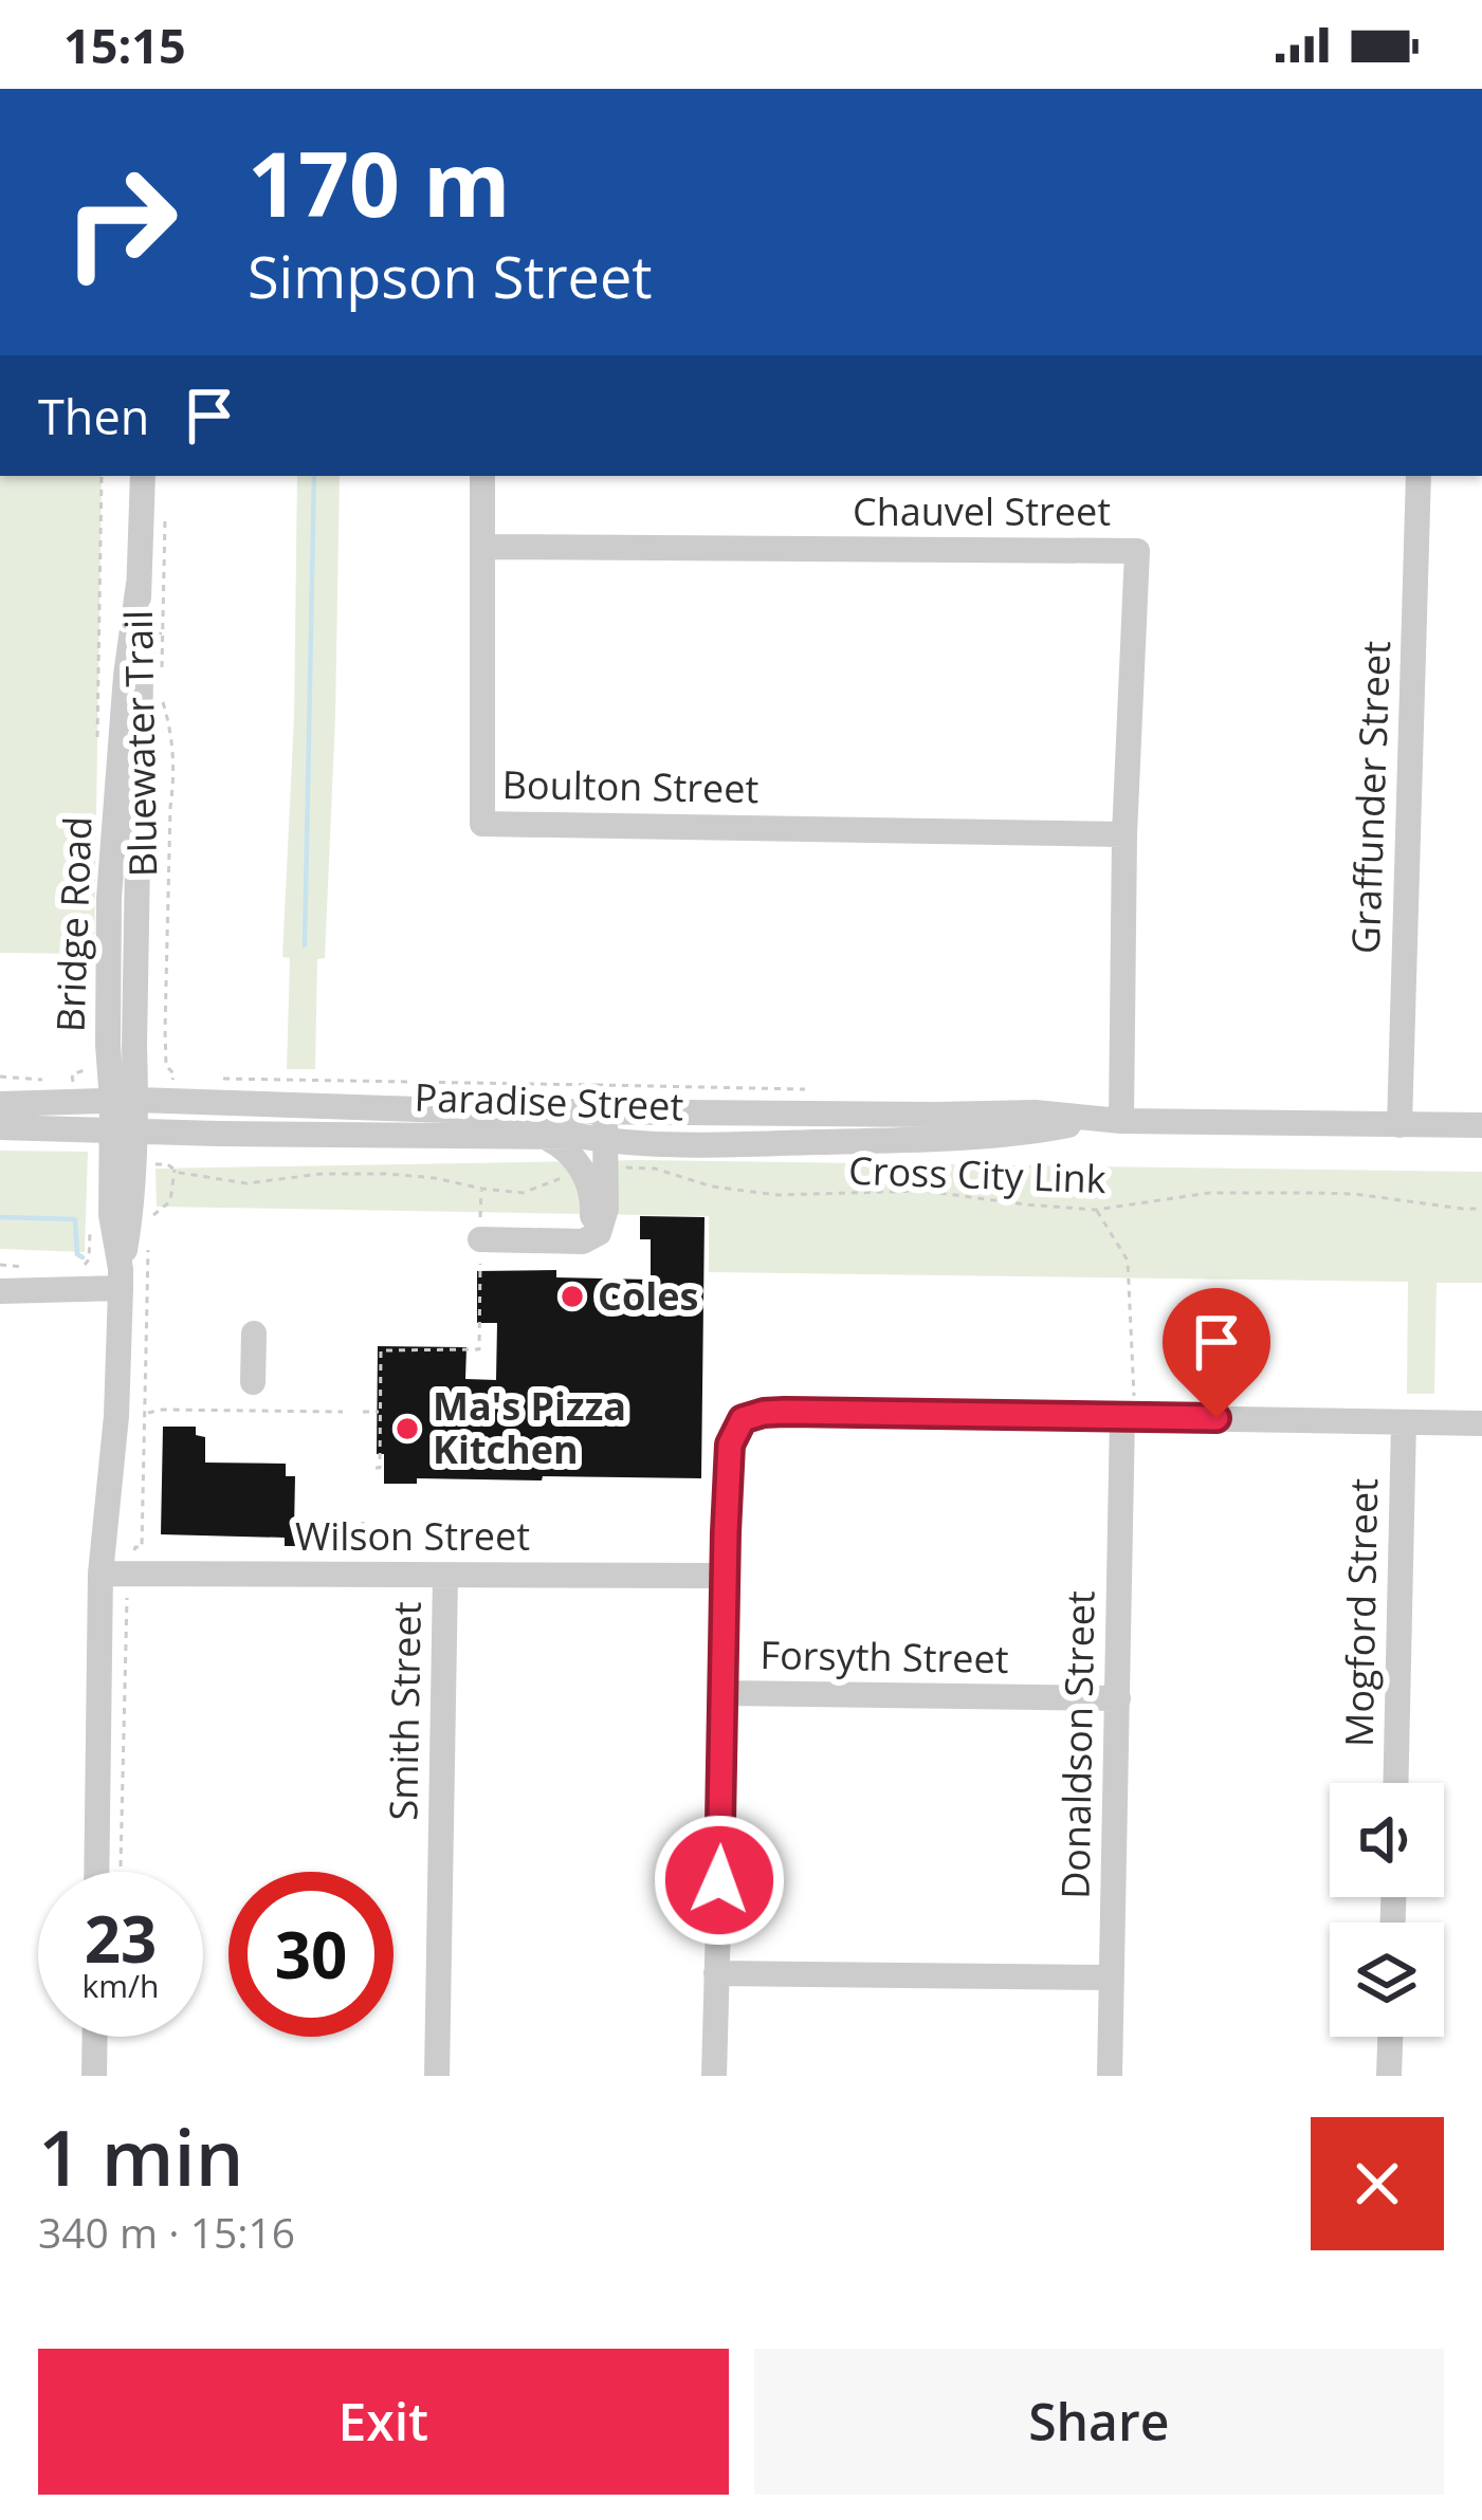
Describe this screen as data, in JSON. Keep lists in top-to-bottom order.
{
  "streets": {
    "street": [
      "Chauvel Street",
      "Boulton Street",
      "Graffunder Street",
      "Bridge Road",
      "Paradise Street",
      "Wilson Street",
      "Mogford Street",
      "Forsyth Street",
      "Smith Street",
      "Donaldson Street"
    ],
    "path": ["Bluewater Trail", "Cross City Link"]
  },
  "crossings": [
    ["Chauvel Street", "Boulton Street"],
    ["Chauvel Street", "Paradise Street"],
    ["Graffunder Street", "Paradise Street"],
    ["Bridge Road", "Paradise Street"],
    ["Bridge Road", "Wilson Street"],
    ["Wilson Street", "Smith Street"],
    ["Forsyth Street", "Donaldson Street"]
  ],
  "places": ["Coles", "Ma's Pizza Kitchen"],
  "page": {
    "status": "15:15",
    "turn": ["170 m", "Simpson Street"],
    "then": "Then",
    "speed": "23 km/h",
    "limit": "30",
    "heading": ["1 min", "340 m · 15:16"],
    "buttons": ["Exit", "Share"]
  }
}
